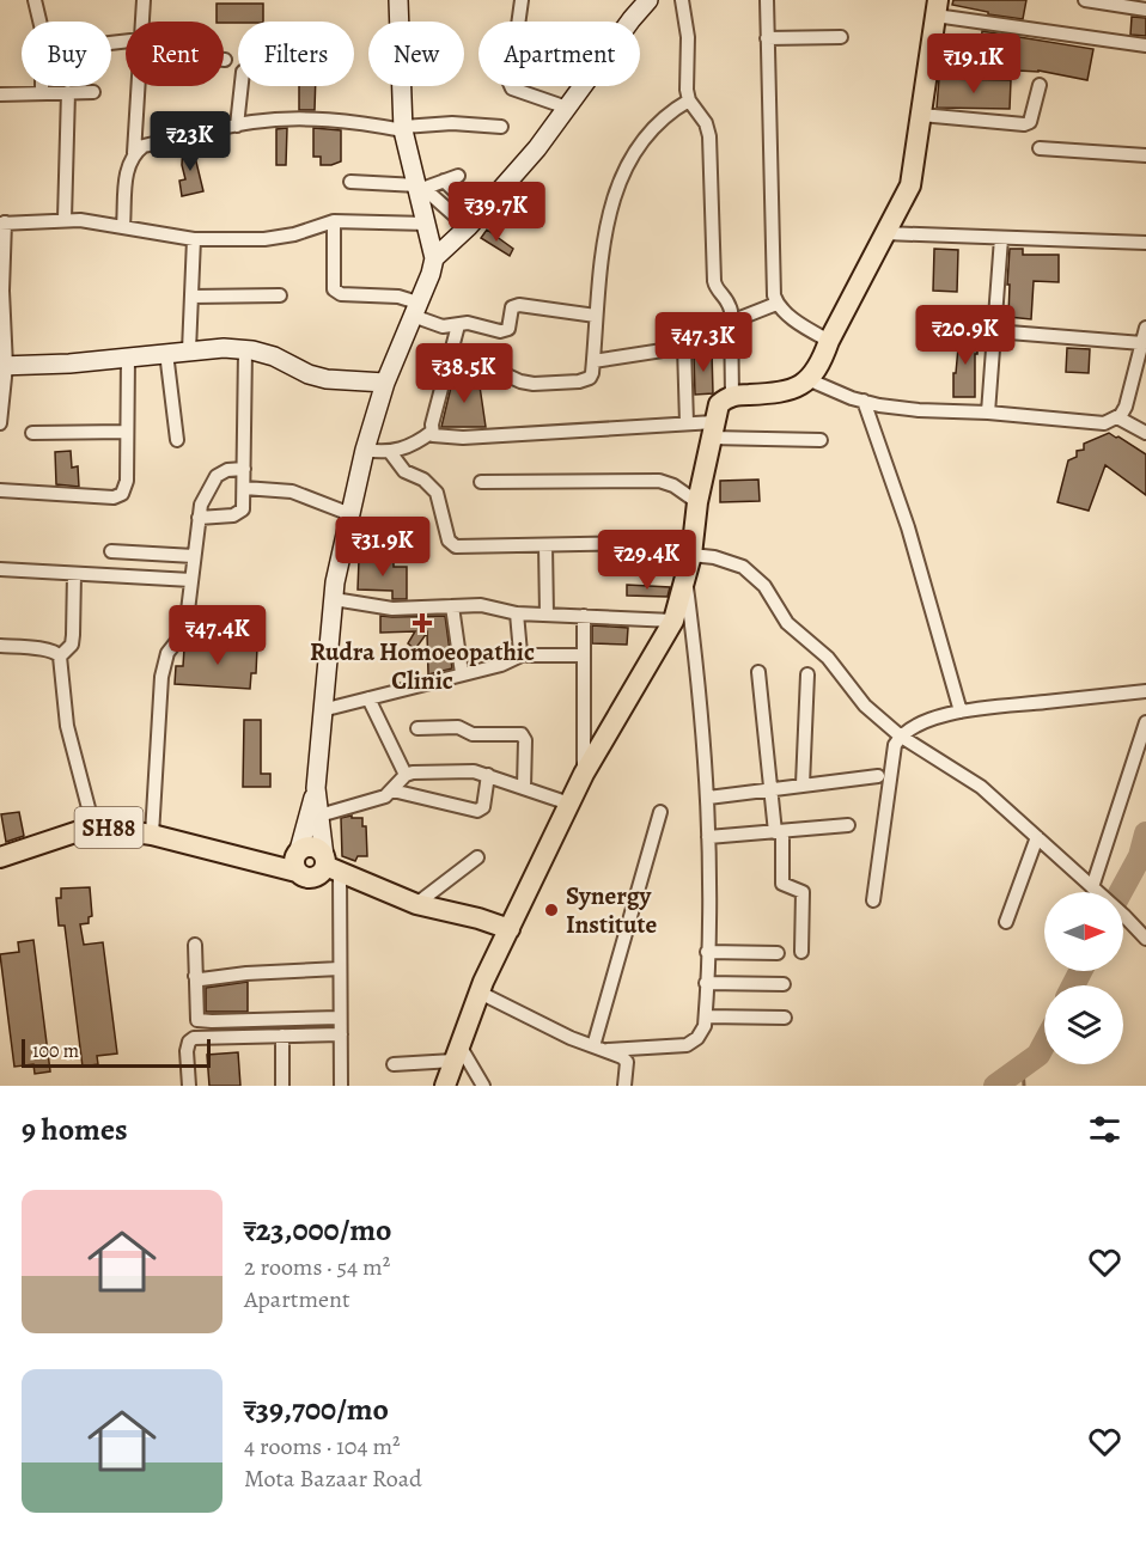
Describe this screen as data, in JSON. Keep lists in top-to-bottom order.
{
  "streets": {
    "main road": ["SH88"]
  },
  "places": {
    "health": ["Rudra Homoeopathic Clinic"],
    "other": ["Synergy Institute"]
  },
  "scale_bar": "100 m",
  "north": "right",
  "page": {
    "chip": [
      "Buy",
      "Rent",
      "Filters",
      "New",
      "Apartment"
    ],
    "price": [
      "₹19.1K",
      "₹23K",
      "₹39.7K",
      "₹20.9K",
      "₹47.3K",
      "₹38.5K",
      "₹31.9K",
      "₹29.4K",
      "₹47.4K"
    ],
    "scale": "100 m",
    "heading": "9 homes",
    "list": [
      {
        "name": "₹23,000/mo",
        "note": "2 rooms · 54 m² · Apartment"
      },
      {
        "name": "₹39,700/mo",
        "note": "4 rooms · 104 m² · Mota Bazaar Road"
      }
    ]
  }
}
